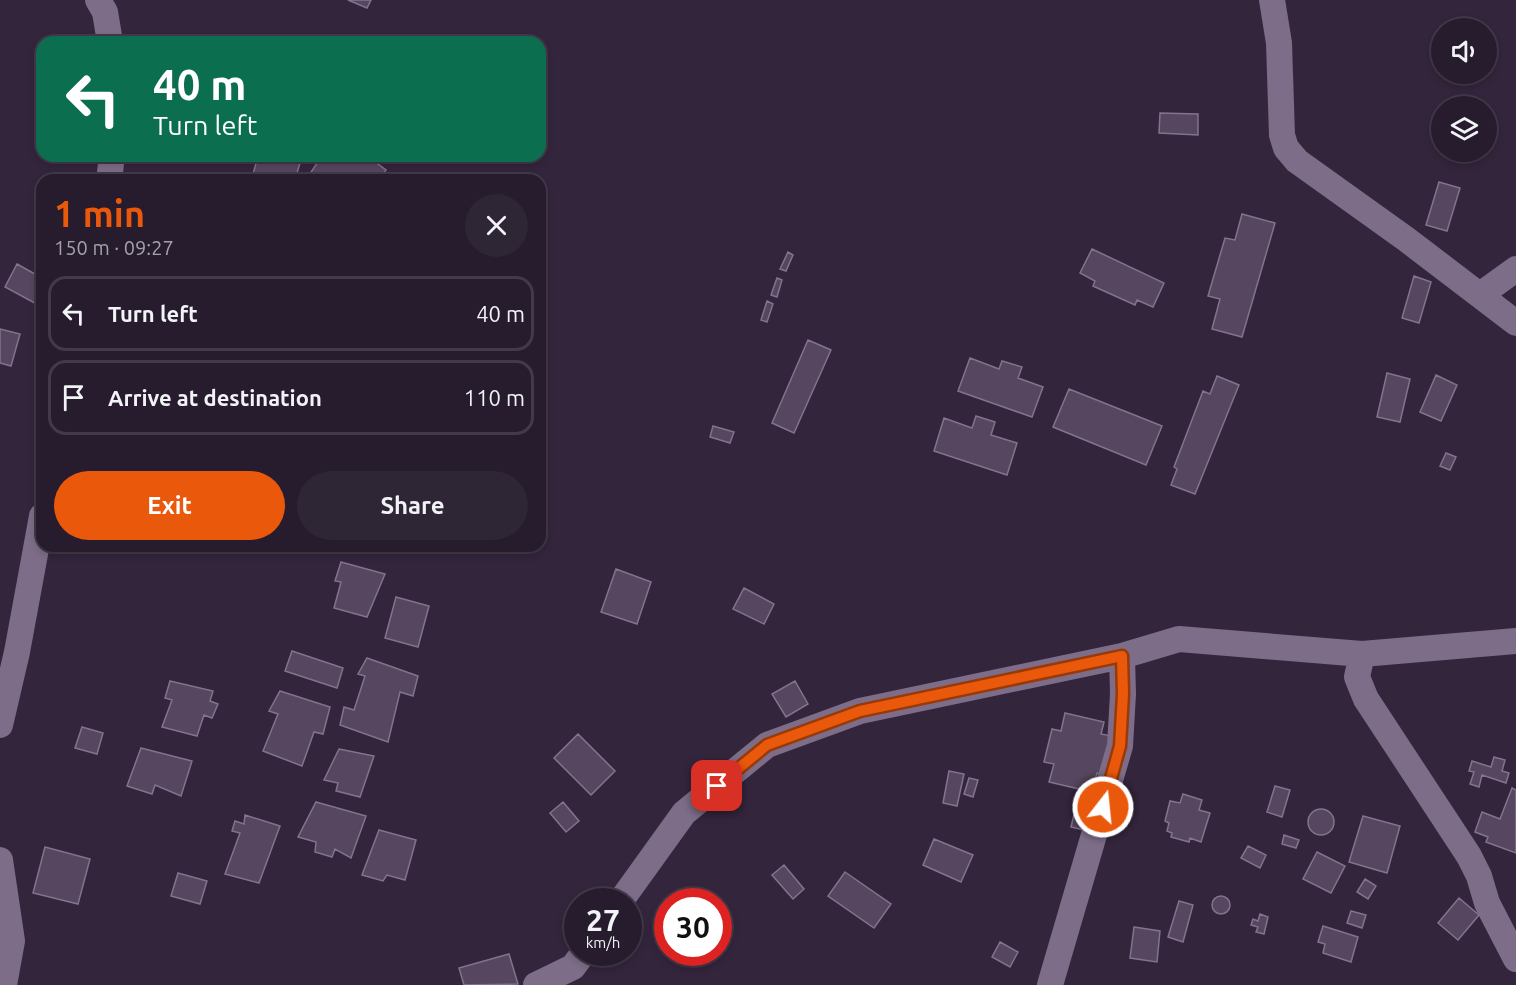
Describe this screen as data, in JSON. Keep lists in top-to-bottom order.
{
  "page": {
    "turn": ["40 m", "Turn left"],
    "heading": ["1 min", "150 m · 09:27"],
    "list": [
      {
        "name": "Turn left",
        "value": "40 m"
      },
      {
        "name": "Arrive at destination",
        "value": "110 m"
      }
    ],
    "buttons": ["Exit", "Share"],
    "speed": "27 km/h",
    "limit": "30"
  }
}
